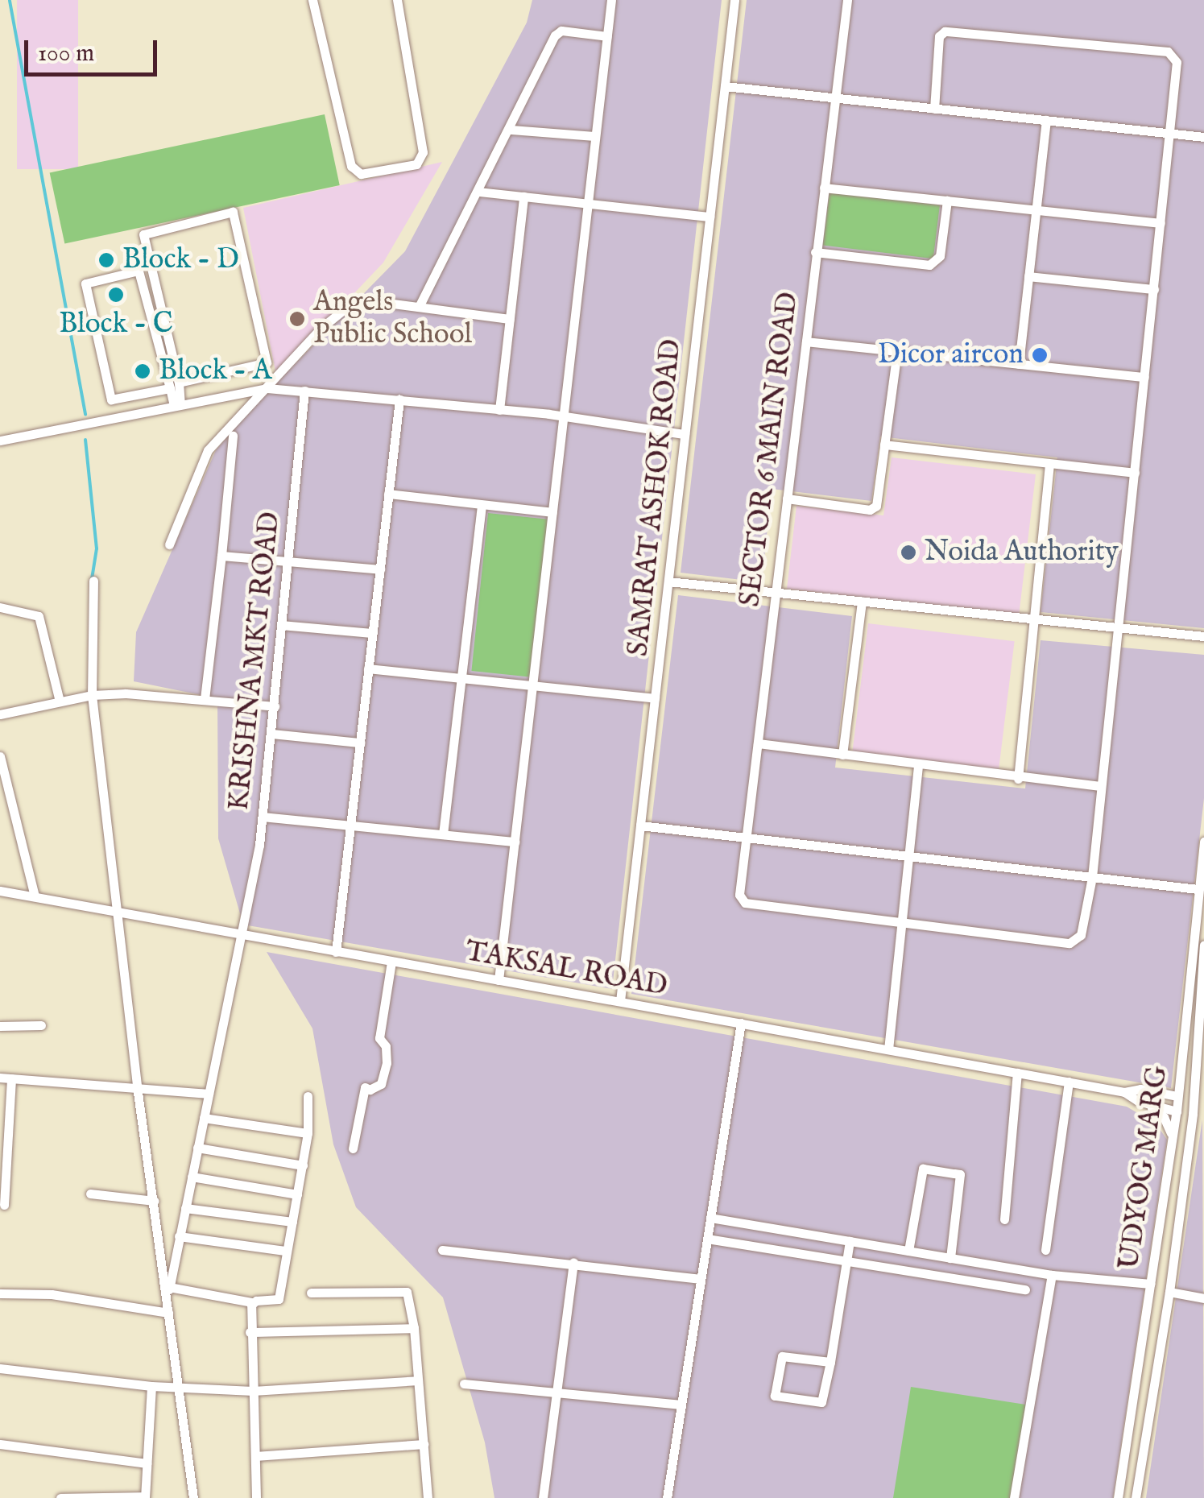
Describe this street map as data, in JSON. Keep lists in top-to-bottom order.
{
  "streets": {
    "street": [
      "SECTOR 6 MAIN ROAD",
      "SAMRAT ASHOK ROAD",
      "KRISHNA MKT ROAD",
      "TAKSAL ROAD",
      "UDYOG MARG"
    ]
  },
  "crossings": [
    ["SAMRAT ASHOK ROAD", "TAKSAL ROAD"],
    ["KRISHNA MKT ROAD", "TAKSAL ROAD"],
    ["TAKSAL ROAD", "UDYOG MARG"]
  ],
  "places": [
    "Block - D",
    "Block - C",
    "Angels Public School",
    "Dicor aircon",
    "Block - A",
    "Noida Authority"
  ],
  "scale_bar": "100 m"
}
